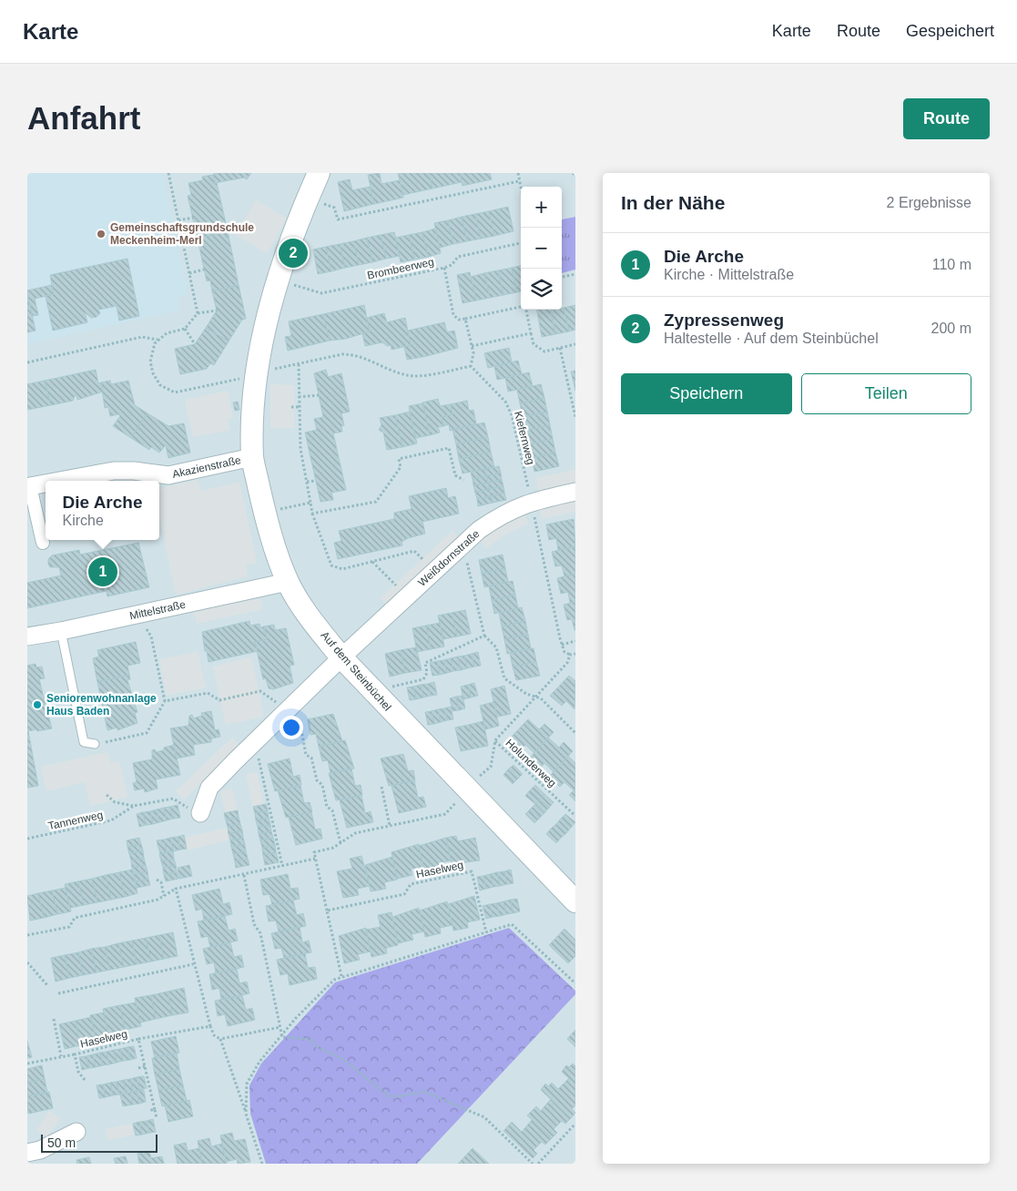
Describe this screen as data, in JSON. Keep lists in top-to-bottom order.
{
  "streets": {
    "street": [
      "Akazienstraße",
      "Weißdornstraße",
      "Mittelstraße",
      "Auf dem Steinbüchel"
    ],
    "path": [
      "Brombeerweg",
      "Kiefernweg",
      "Holunderweg",
      "Tannenweg",
      "Haselweg"
    ]
  },
  "crossings": [
    ["Brombeerweg", "Auf dem Steinbüchel"],
    ["Kiefernweg", "Weißdornstraße"],
    ["Akazienstraße", "Auf dem Steinbüchel"],
    ["Weißdornstraße", "Auf dem Steinbüchel"],
    ["Weißdornstraße", "Tannenweg"],
    ["Mittelstraße", "Auf dem Steinbüchel"],
    ["Auf dem Steinbüchel", "Holunderweg"]
  ],
  "places": ["Gemeinschaftsgrundschule Meckenheim-Merl", "Seniorenwohnanlage Haus Baden"],
  "scale_bar": "50 m",
  "page": {
    "header": "Karte",
    "nav": ["Karte", "Route", "Gespeichert"],
    "buttons": [
      "Route",
      ["Speichern", "Teilen"]
    ],
    "title": "Anfahrt",
    "heading": ["In der Nähe", "2 Ergebnisse"],
    "map_buttons": ["+", "−"],
    "list": [
      {
        "mark": "1",
        "name": "Die Arche",
        "note": "Kirche · Mittelstraße",
        "value": "110 m"
      },
      {
        "mark": "2",
        "name": "Zypressenweg",
        "note": "Haltestelle · Auf dem Steinbüchel",
        "value": "200 m"
      }
    ],
    "pins": ["2", "1"],
    "popup": ["Die Arche", "Kirche"],
    "scale": "50 m"
  }
}
